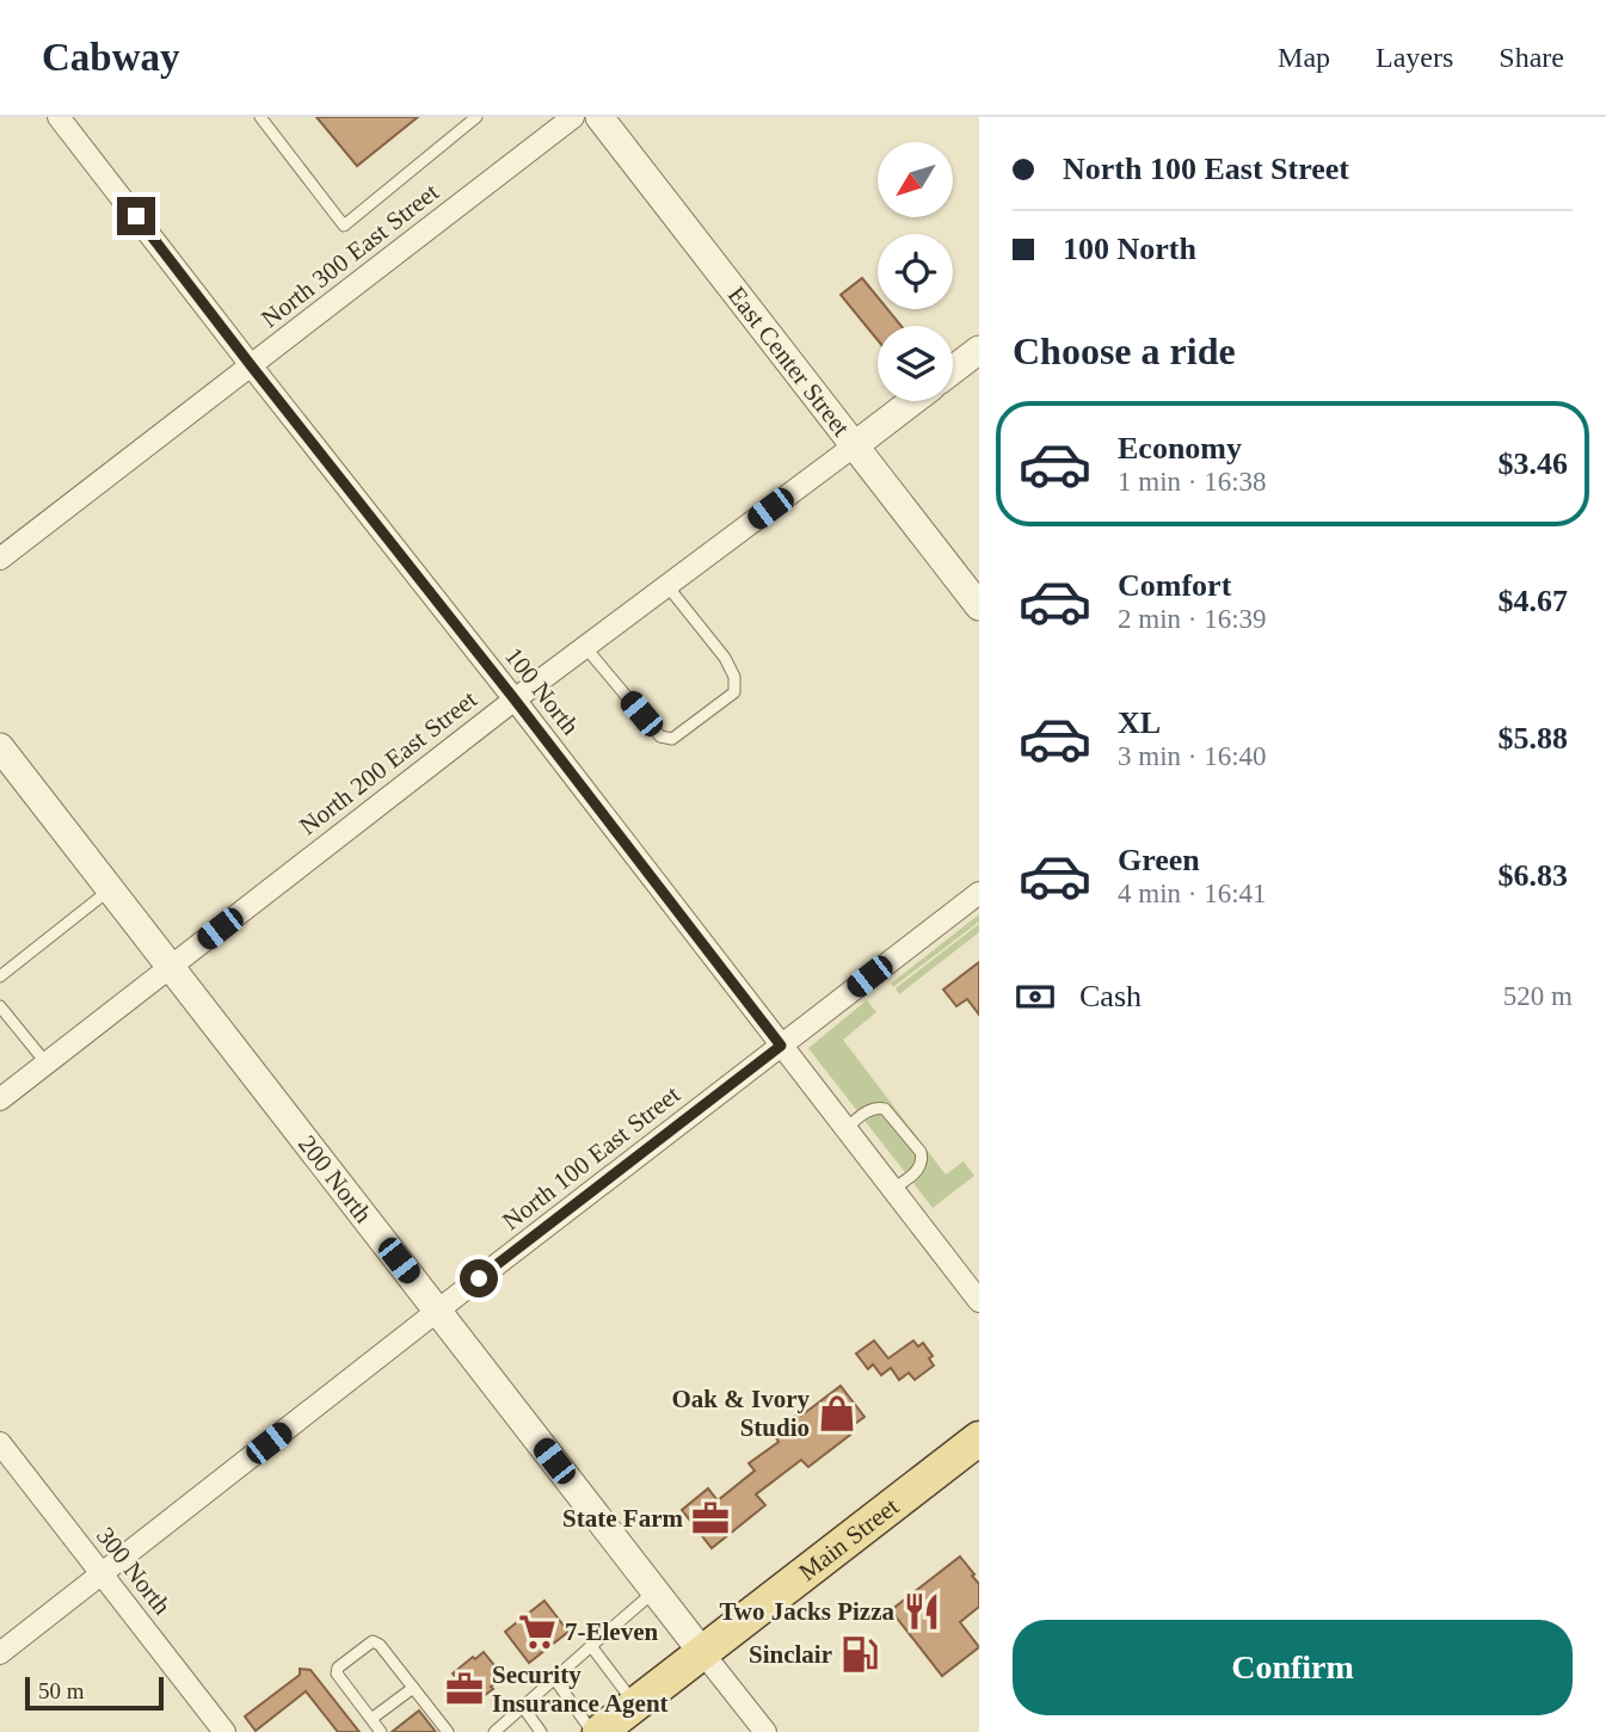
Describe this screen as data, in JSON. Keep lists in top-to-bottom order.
{
  "streets": {
    "main road": ["Main Street"],
    "street": [
      "North 300 East Street",
      "East Center Street",
      "100 North",
      "North 200 East Street",
      "North 100 East Street",
      "200 North",
      "300 North"
    ]
  },
  "crossings": [
    ["North 300 East Street", "100 North"],
    ["East Center Street", "North 200 East Street"],
    ["100 North", "North 200 East Street"],
    ["100 North", "North 100 East Street"],
    ["North 200 East Street", "200 North"],
    ["North 100 East Street", "200 North"],
    ["North 100 East Street", "300 North"],
    ["200 North", "Main Street"]
  ],
  "places": {
    "shop": ["Oak & Ivory Studio"],
    "office": ["State Farm", "Security Insurance Agent"],
    "restaurant": ["Two Jacks Pizza"],
    "supermarket": ["7-Eleven"],
    "fuel station": ["Sinclair"]
  },
  "scale_bar": "50 m",
  "north": "bottom left",
  "page": {
    "header": "Cabway",
    "nav": ["Map", "Layers", "Share"],
    "banner": ["North 100 East Street", "100 North"],
    "heading": "Choose a ride",
    "list": [
      {
        "name": "Economy",
        "note": "1 min · 16:38",
        "value": "$3.46"
      },
      {
        "name": "Comfort",
        "note": "2 min · 16:39",
        "value": "$4.67"
      },
      {
        "name": "XL",
        "note": "3 min · 16:40",
        "value": "$5.88"
      },
      {
        "name": "Green",
        "note": "4 min · 16:41",
        "value": "$6.83"
      }
    ],
    "pay": ["Cash", "520 m"],
    "buttons": "Confirm",
    "scale": "50 m"
  }
}
